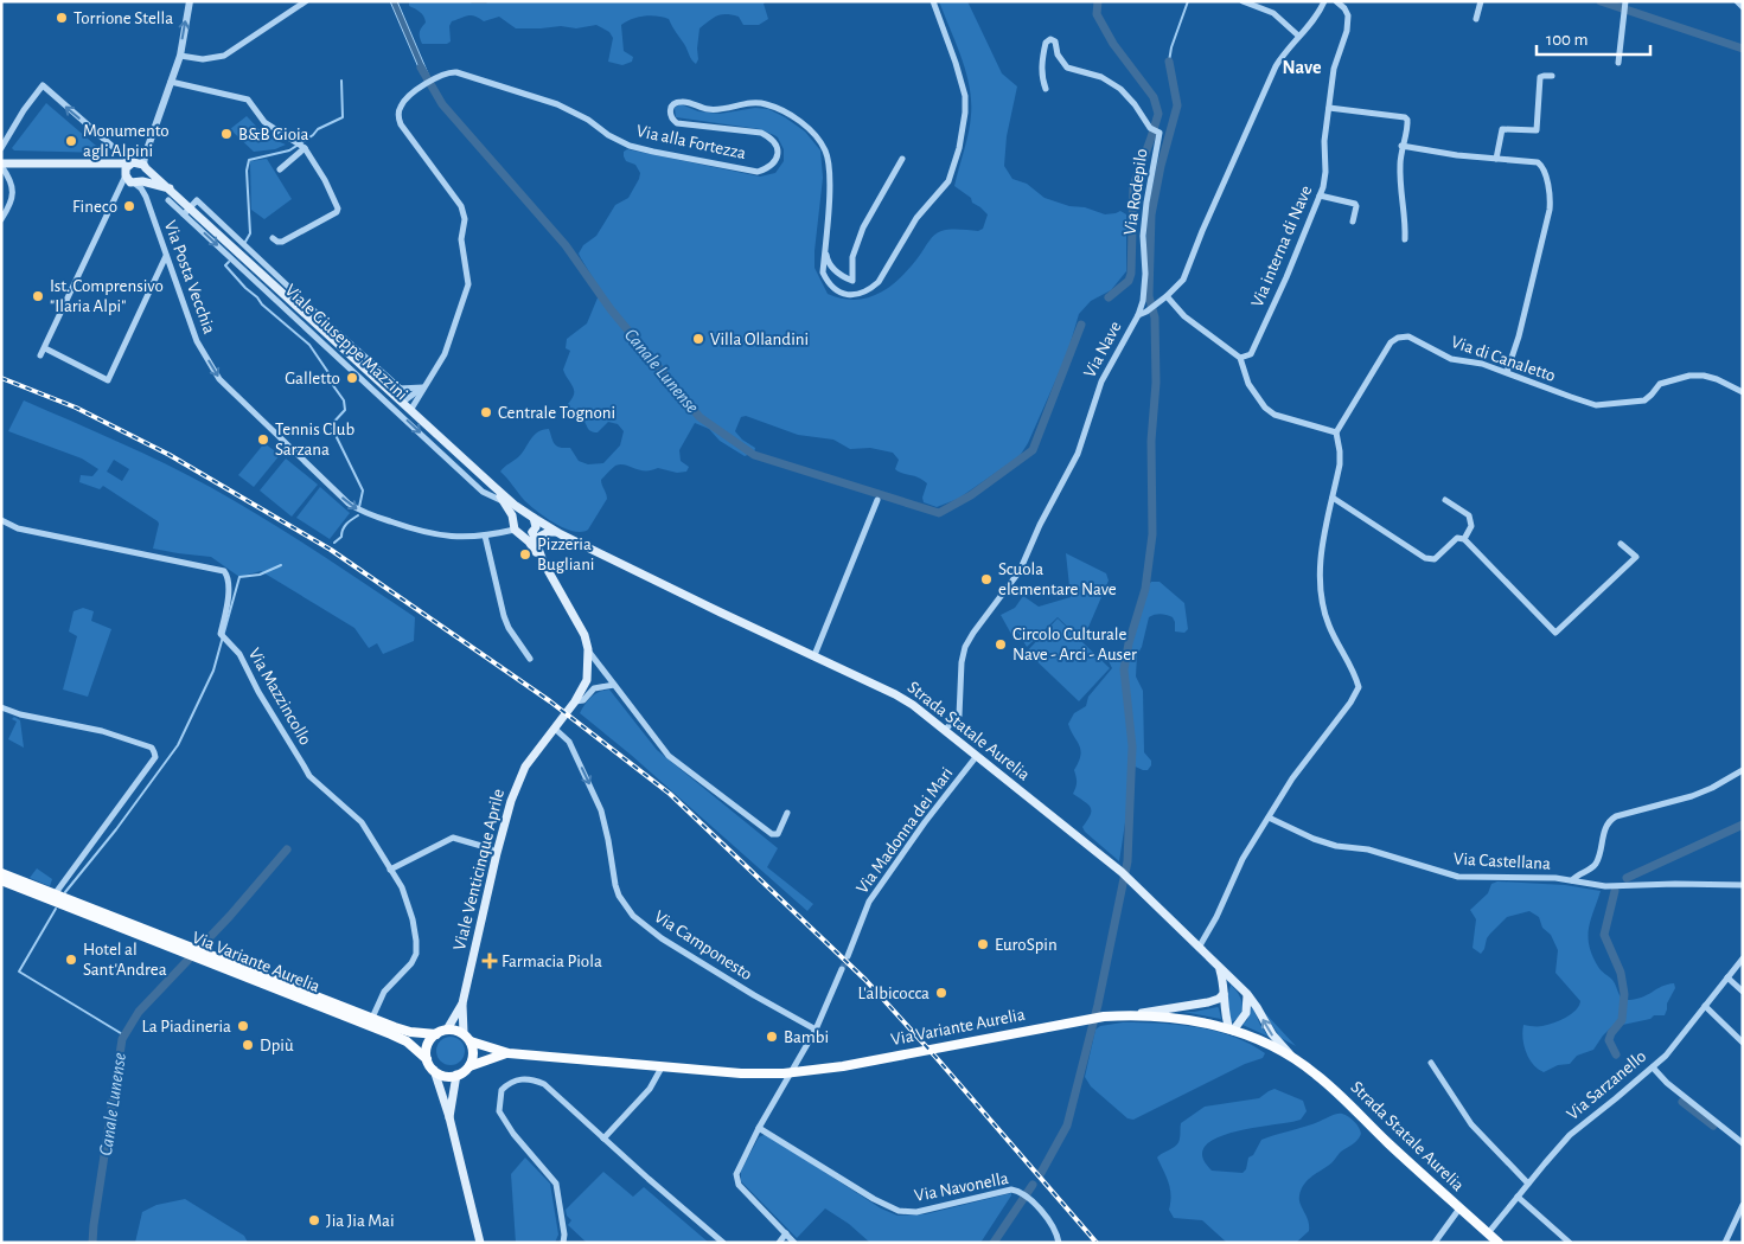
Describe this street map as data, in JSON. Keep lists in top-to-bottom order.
{
  "streets": {
    "main road": [
      "Viale Giuseppe Mazzini",
      "Strada Statale Aurelia",
      "Viale Venticinque Aprile",
      "Via Variante Aurelia"
    ],
    "street": [
      "Via alla Fortezza",
      "Via Rodepilo",
      "Via interna di Nave",
      "Via Posta Vecchia",
      "Via Nave",
      "Via di Canaletto",
      "Via Mazzincollo",
      "Via Madonna dei Mari",
      "Via Castellana",
      "Via Camponesto",
      "Via Sarzanello",
      "Via Navonella"
    ]
  },
  "crossings": [
    ["Via alla Fortezza", "Viale Giuseppe Mazzini"],
    ["Via Rodepilo", "Via Nave"],
    ["Via Posta Vecchia", "Viale Giuseppe Mazzini"],
    ["Via Posta Vecchia", "Viale Venticinque Aprile"],
    ["Viale Giuseppe Mazzini", "Strada Statale Aurelia"],
    ["Viale Giuseppe Mazzini", "Viale Venticinque Aprile"],
    ["Via Nave", "Strada Statale Aurelia"],
    ["Via Mazzincollo", "Via Variante Aurelia"],
    ["Strada Statale Aurelia", "Via Madonna dei Mari"],
    ["Strada Statale Aurelia", "Via Variante Aurelia"],
    ["Strada Statale Aurelia", "Via Sarzanello"],
    ["Viale Venticinque Aprile", "Via Camponesto"],
    ["Viale Venticinque Aprile", "Via Variante Aurelia"]
  ],
  "one_way": ["Via Posta Vecchia", "Via Camponesto"],
  "districts": ["Nave"],
  "water": ["Canale Lunense"],
  "places": {
    "other": [
      "Torrione Stella",
      "B&B Gioia",
      "Monumento agli Alpini",
      "Fineco",
      "Ist. Comprensivo \"Ilaria Alpi\"",
      "Villa Ollandini",
      "Galletto",
      "Centrale Tognoni",
      "Tennis Club Sarzana",
      "Pizzeria Bugliani",
      "Scuola elementare Nave",
      "Circolo Culturale Nave - Arci - Auser",
      "EuroSpin",
      "Hotel al Sant'Andrea",
      "L'albicocca",
      "La Piadineria",
      "Bambi",
      "Dpiù",
      "Jia Jia Mai"
    ],
    "health": ["Farmacia Piola"]
  },
  "scale_bar": "100 m"
}
